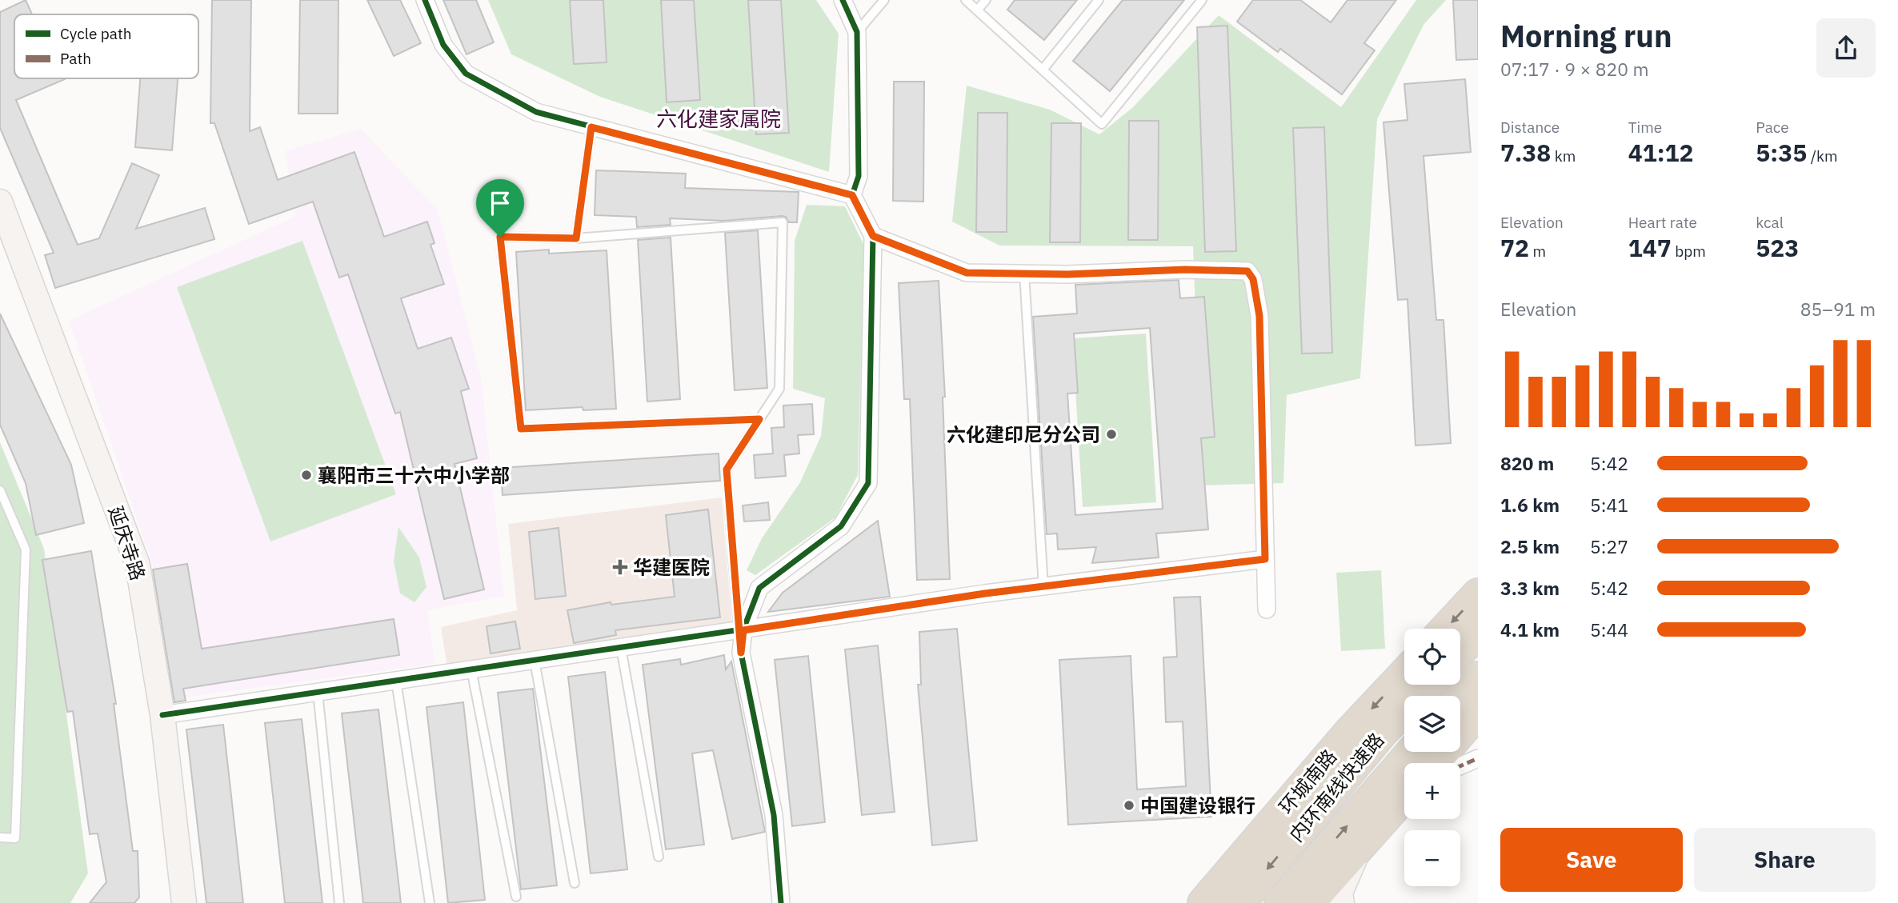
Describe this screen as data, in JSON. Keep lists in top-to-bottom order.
{
  "streets": {
    "highway": ["环城南路", "内环南线快速路"],
    "street": ["延庆寺路"]
  },
  "districts": ["六化建家属院"],
  "places": {
    "other": ["六化建印尼分公司", "襄阳市三十六中小学部", "中国建设银行"],
    "health": ["华建医院"]
  },
  "legend": ["Cycle path", "Path"],
  "page": {
    "heading": ["Morning run", "07:17 · 9 × 820 m"],
    "stats": [
      ["Distance", "7.38 km"],
      ["Time", "41:12"],
      ["Pace", "5:35 /km"],
      ["Elevation", "72 m"],
      ["Heart rate", "147 bpm"],
      ["kcal", "523"]
    ],
    "chart": ["Elevation", "85–91 m"],
    "list": [
      {
        "name": "820 m",
        "note": "5:42"
      },
      {
        "name": "1.6 km",
        "note": "5:41"
      },
      {
        "name": "2.5 km",
        "note": "5:27"
      },
      {
        "name": "3.3 km",
        "note": "5:42"
      },
      {
        "name": "4.1 km",
        "note": "5:44"
      }
    ],
    "map_buttons": ["+", "−"],
    "buttons": ["Save", "Share"]
  }
}
